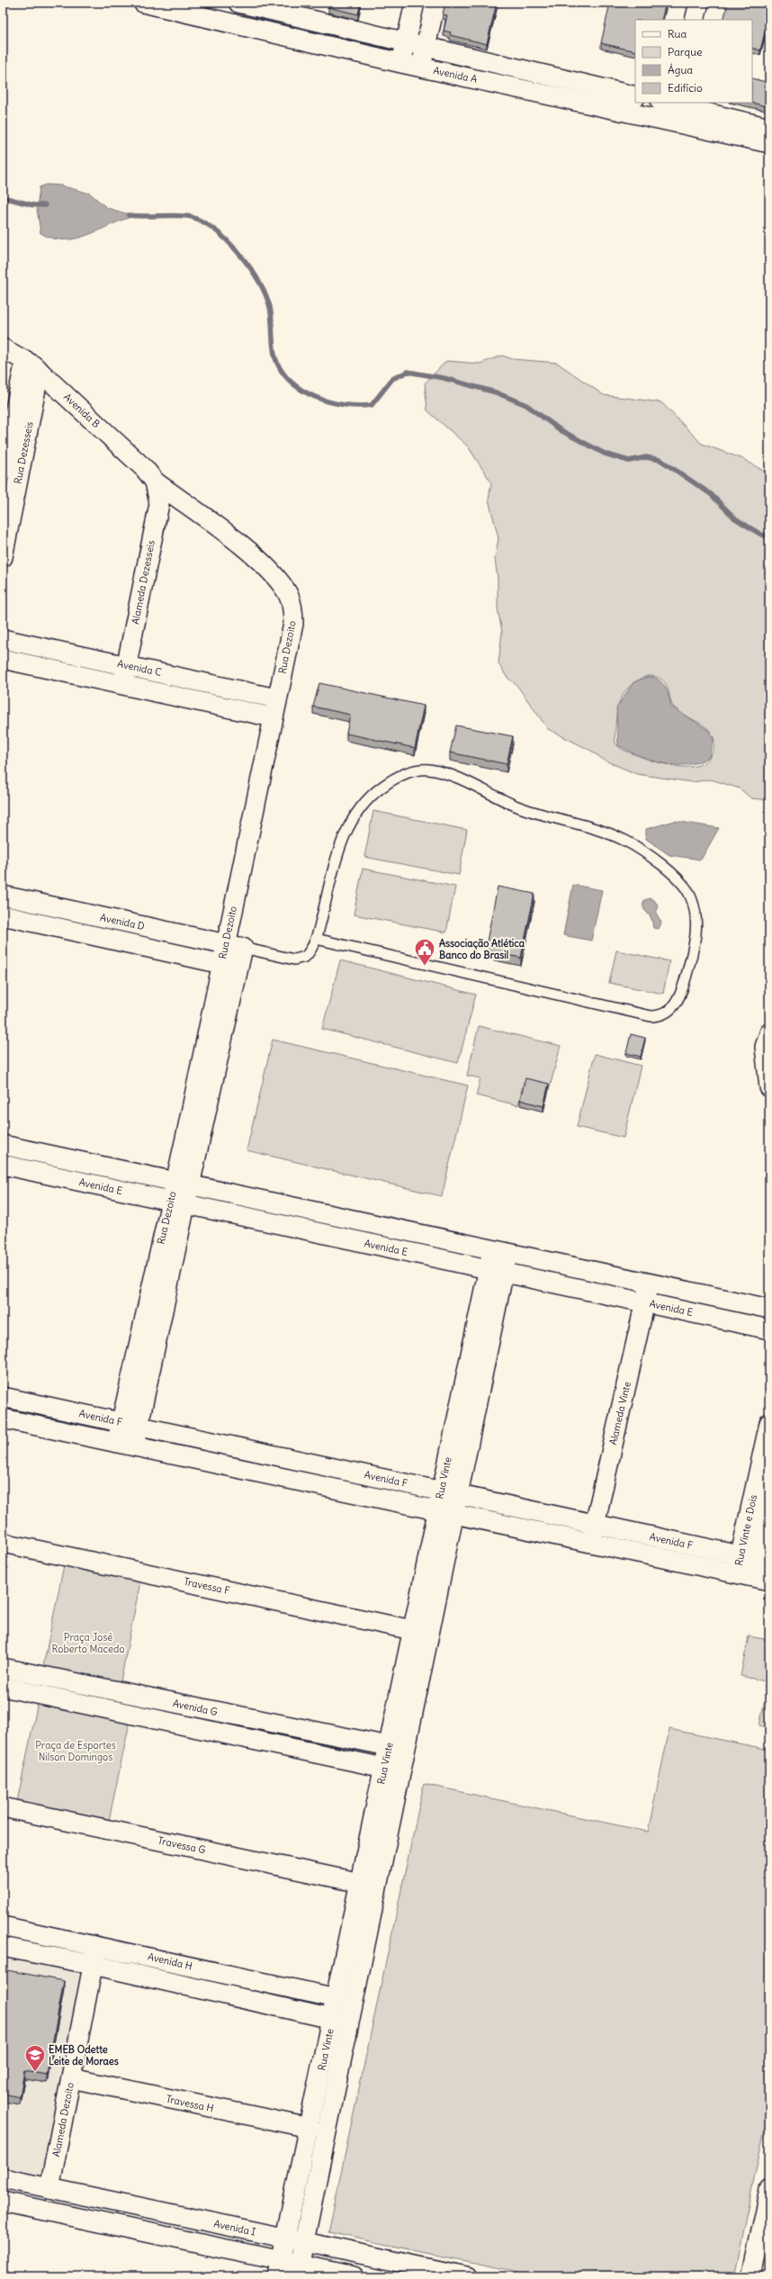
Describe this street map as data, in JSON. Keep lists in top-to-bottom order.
{
  "streets": {
    "street": [
      "Avenida A",
      "Avenida B",
      "Rua Dezesseis",
      "Alameda Dezesseis",
      "Rua Dezoito",
      "Avenida C",
      "Avenida D",
      "Avenida E",
      "Alameda Vinte",
      "Avenida F",
      "Rua Vinte",
      "Rua Vinte e Dois",
      "Travessa F",
      "Avenida G",
      "Travessa G",
      "Avenida H",
      "Travessa H",
      "Alameda Dezoito",
      "Avenida I"
    ]
  },
  "crossings": [
    ["Avenida B", "Rua Dezesseis"],
    ["Avenida B", "Alameda Dezesseis"],
    ["Avenida B", "Rua Dezoito"],
    ["Alameda Dezesseis", "Rua Dezoito"],
    ["Alameda Dezesseis", "Avenida C"],
    ["Rua Dezoito", "Avenida C"],
    ["Rua Dezoito", "Avenida D"],
    ["Rua Dezoito", "Avenida E"],
    ["Rua Dezoito", "Avenida F"],
    ["Avenida E", "Alameda Vinte"],
    ["Avenida E", "Rua Vinte"],
    ["Alameda Vinte", "Avenida F"],
    ["Avenida F", "Rua Vinte"],
    ["Avenida F", "Rua Vinte e Dois"],
    ["Rua Vinte", "Travessa F"],
    ["Rua Vinte", "Avenida G"],
    ["Rua Vinte", "Travessa G"],
    ["Rua Vinte", "Avenida H"],
    ["Rua Vinte", "Travessa H"],
    ["Rua Vinte", "Avenida I"],
    ["Avenida H", "Alameda Dezoito"],
    ["Travessa H", "Alameda Dezoito"],
    ["Alameda Dezoito", "Avenida I"]
  ],
  "parks": ["Praça José Roberto Macedo", "Praça de Esportes Nilson Domingos"],
  "places": {
    "public building": ["Associação Atlética Banco do Brasil"],
    "school or university": ["EMEB Odette Leite de Moraes"]
  },
  "legend": [
    "Rua",
    "Parque",
    "Água",
    "Edifício"
  ]
}
